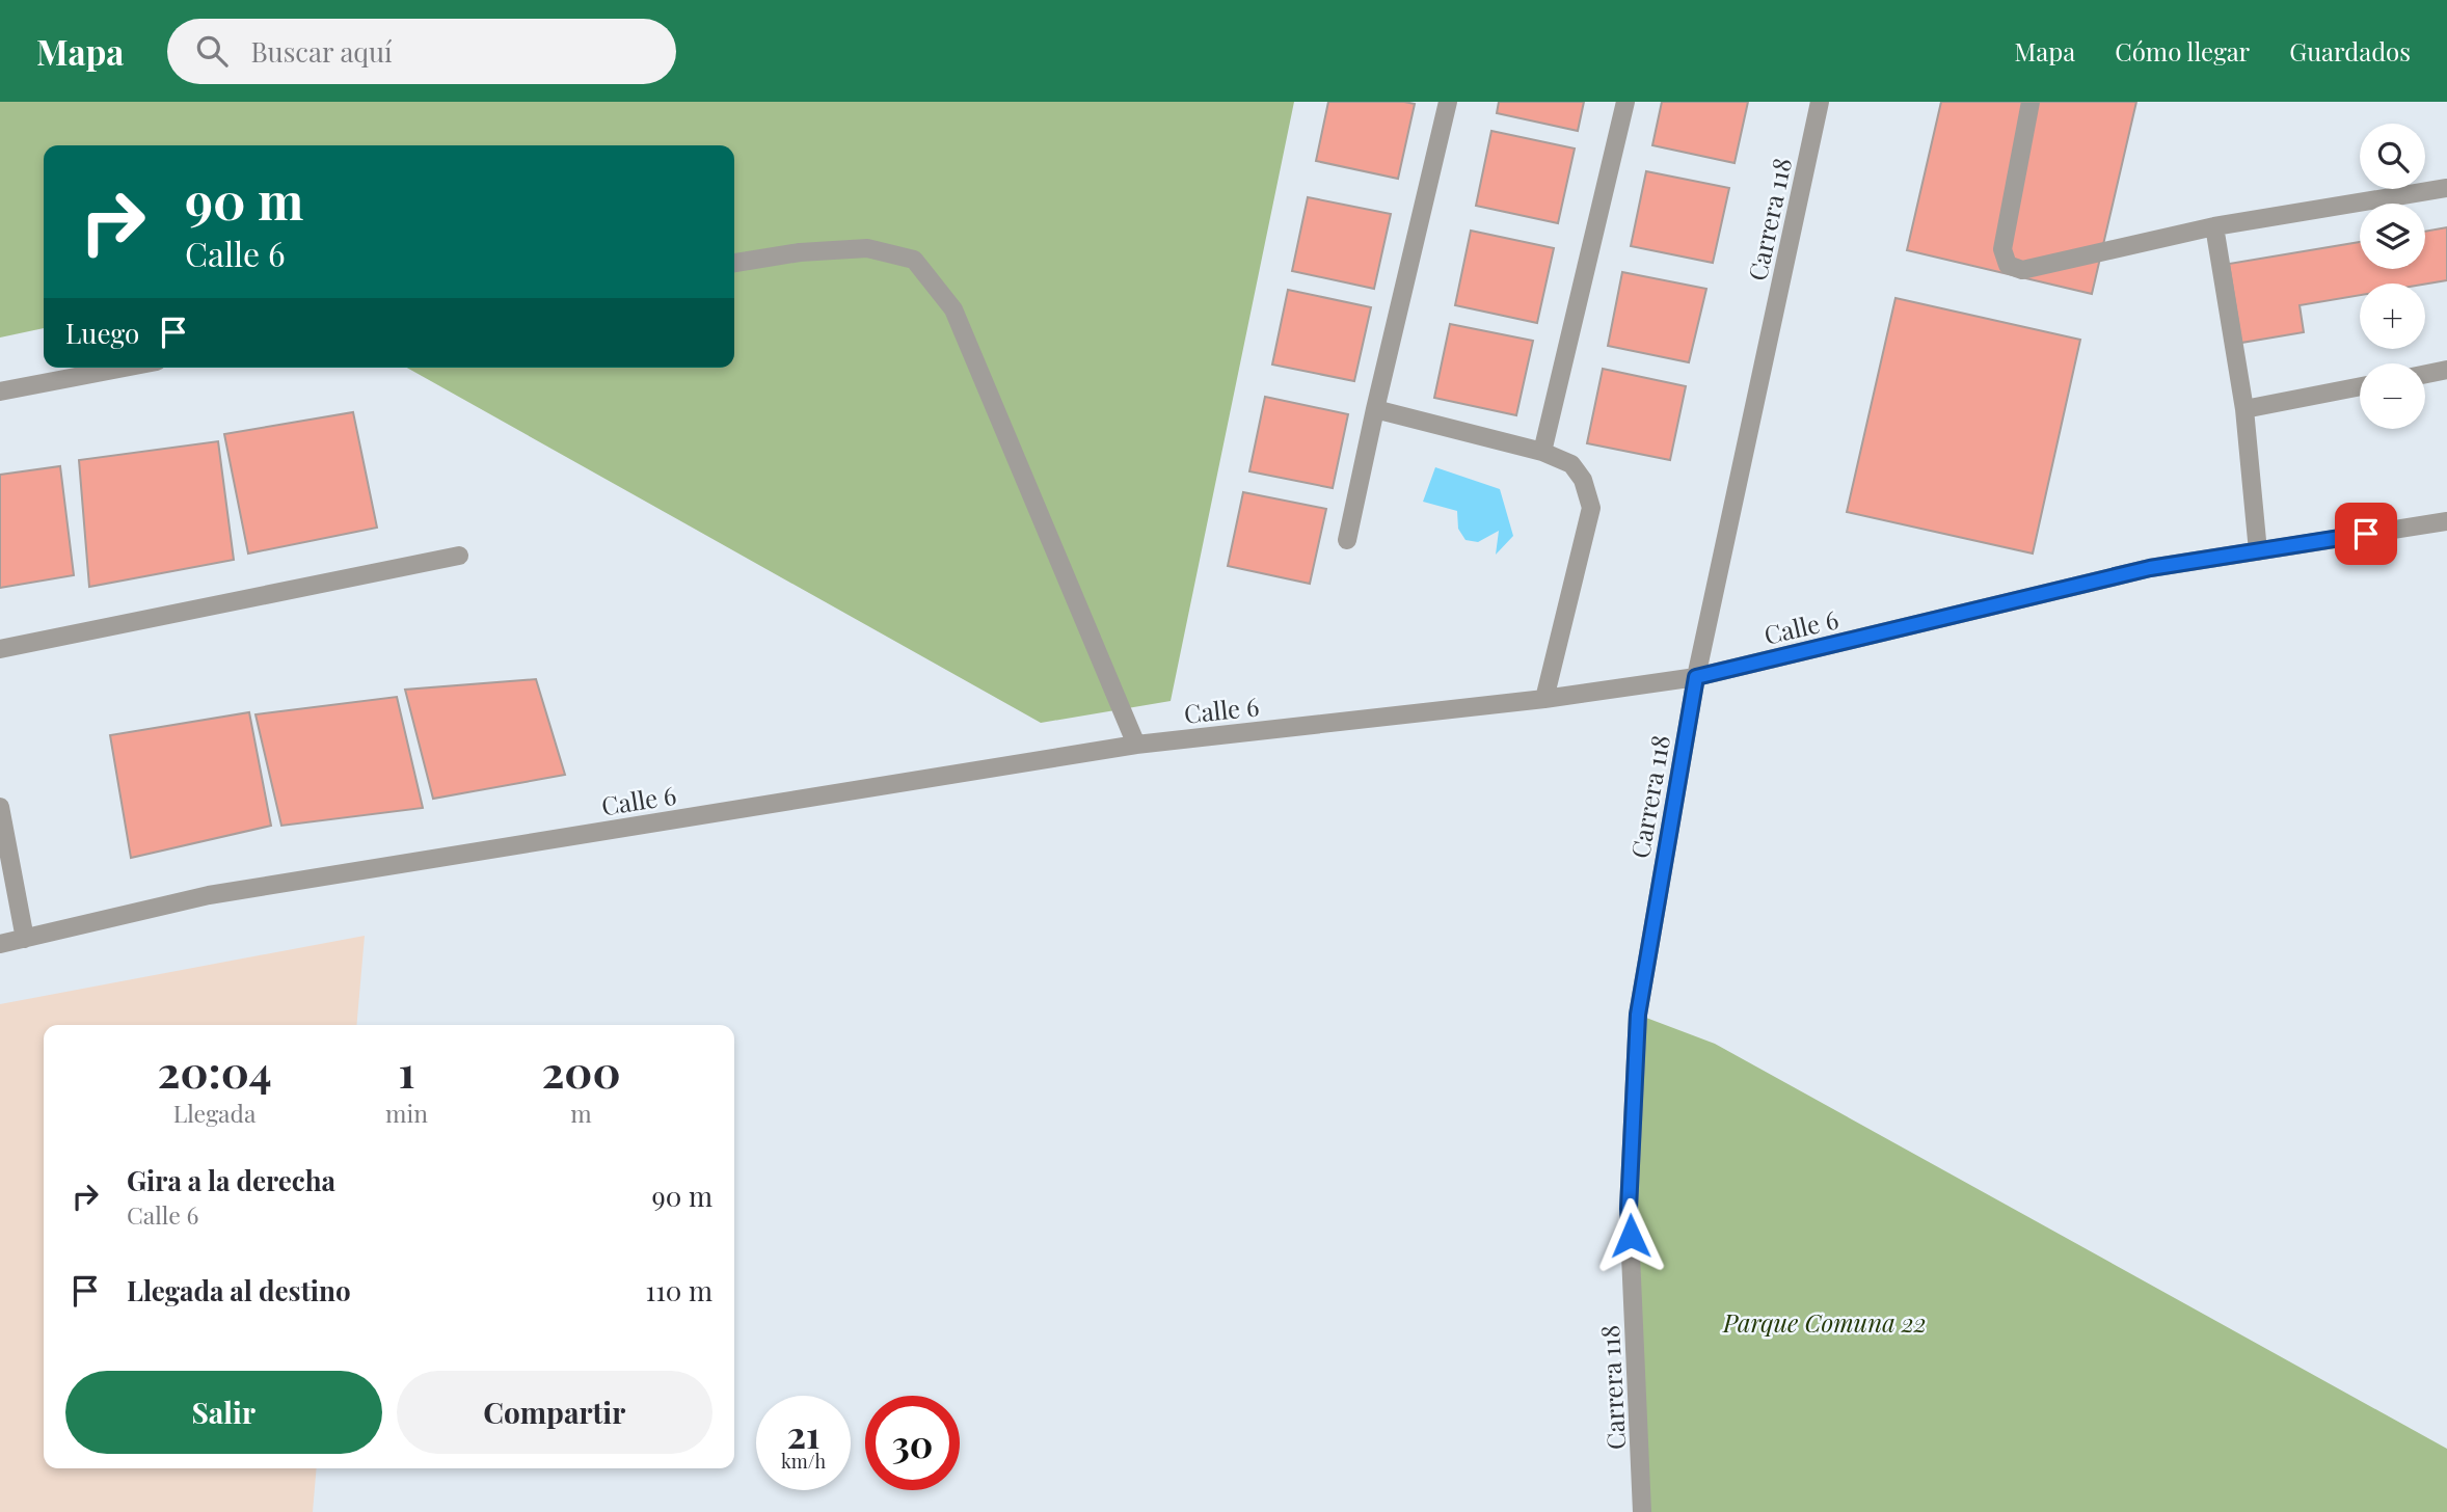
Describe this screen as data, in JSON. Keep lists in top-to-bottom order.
{
  "streets": {
    "street": ["Carrera 118", "Calle 6"]
  },
  "crossings": [
    ["Carrera 118", "Calle 6"]
  ],
  "parks": ["Parque Comuna 22"],
  "page": {
    "header": "Mapa",
    "search": "Buscar aquí",
    "nav": ["Mapa", "Cómo llegar", "Guardados"],
    "map_buttons": ["+", "−"],
    "turn": ["90 m", "Calle 6"],
    "then": "Luego",
    "eta": [
      "20:04",
      "Llegada",
      "1",
      "min",
      "200",
      "m"
    ],
    "list": [
      {
        "name": "Gira a la derecha",
        "note": "Calle 6",
        "value": "90 m"
      },
      {
        "name": "Llegada al destino",
        "value": "110 m"
      }
    ],
    "buttons": ["Salir", "Compartir"],
    "speed": "21 km/h",
    "limit": "30"
  }
}
